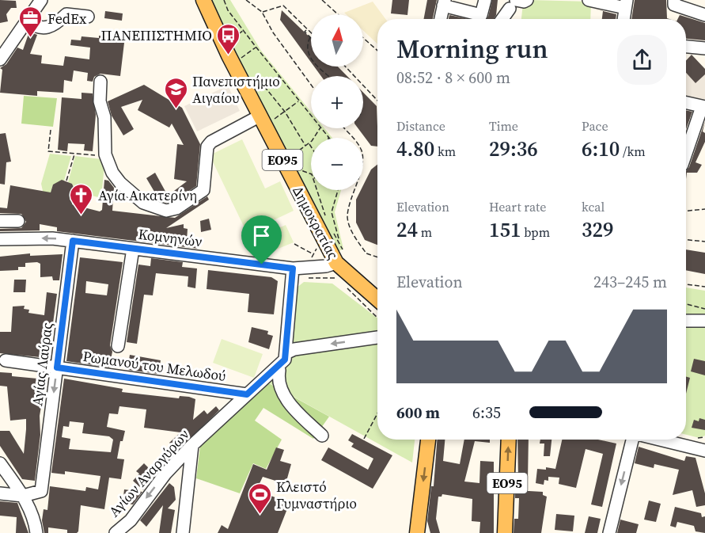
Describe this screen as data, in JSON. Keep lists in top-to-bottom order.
{
  "streets": {
    "main road": ["ΕΟ95", "Δημοκρατίας"],
    "street": [
      "Κομνηνών",
      "Αγίας Λαύρας",
      "Ρωμανού του Μελωδού",
      "Αγίων Αναργύρων"
    ]
  },
  "crossings": [
    ["Δημοκρατίας", "Κομνηνών"],
    ["Κομνηνών", "Αγίας Λαύρας"],
    ["Κομνηνών", "Αγίων Αναργύρων"],
    ["Αγίας Λαύρας", "Ρωμανού του Μελωδού"],
    ["Ρωμανού του Μελωδού", "Αγίων Αναργύρων"]
  ],
  "one_way": ["Αγίας Λαύρας"],
  "places": {
    "office": ["FedEx"],
    "bus stop": ["ΠΑΝΕΠΙΣΤΗΜΙΟ"],
    "school or university": ["Πανεπιστήμιο Αιγαίου"],
    "church": ["Αγία Αικατερίνη"],
    "sports": ["Κλειστό Γυμναστήριο"]
  },
  "north": "top",
  "page": {
    "map_buttons": ["+", "−"],
    "heading": ["Morning run", "08:52 · 8 × 600 m"],
    "stats": [
      ["Distance", "4.80 km"],
      ["Time", "29:36"],
      ["Pace", "6:10 /km"],
      ["Elevation", "24 m"],
      ["Heart rate", "151 bpm"],
      ["kcal", "329"]
    ],
    "chart": ["Elevation", "243–245 m"],
    "list": [
      {
        "name": "600 m",
        "note": "6:35"
      }
    ]
  }
}
